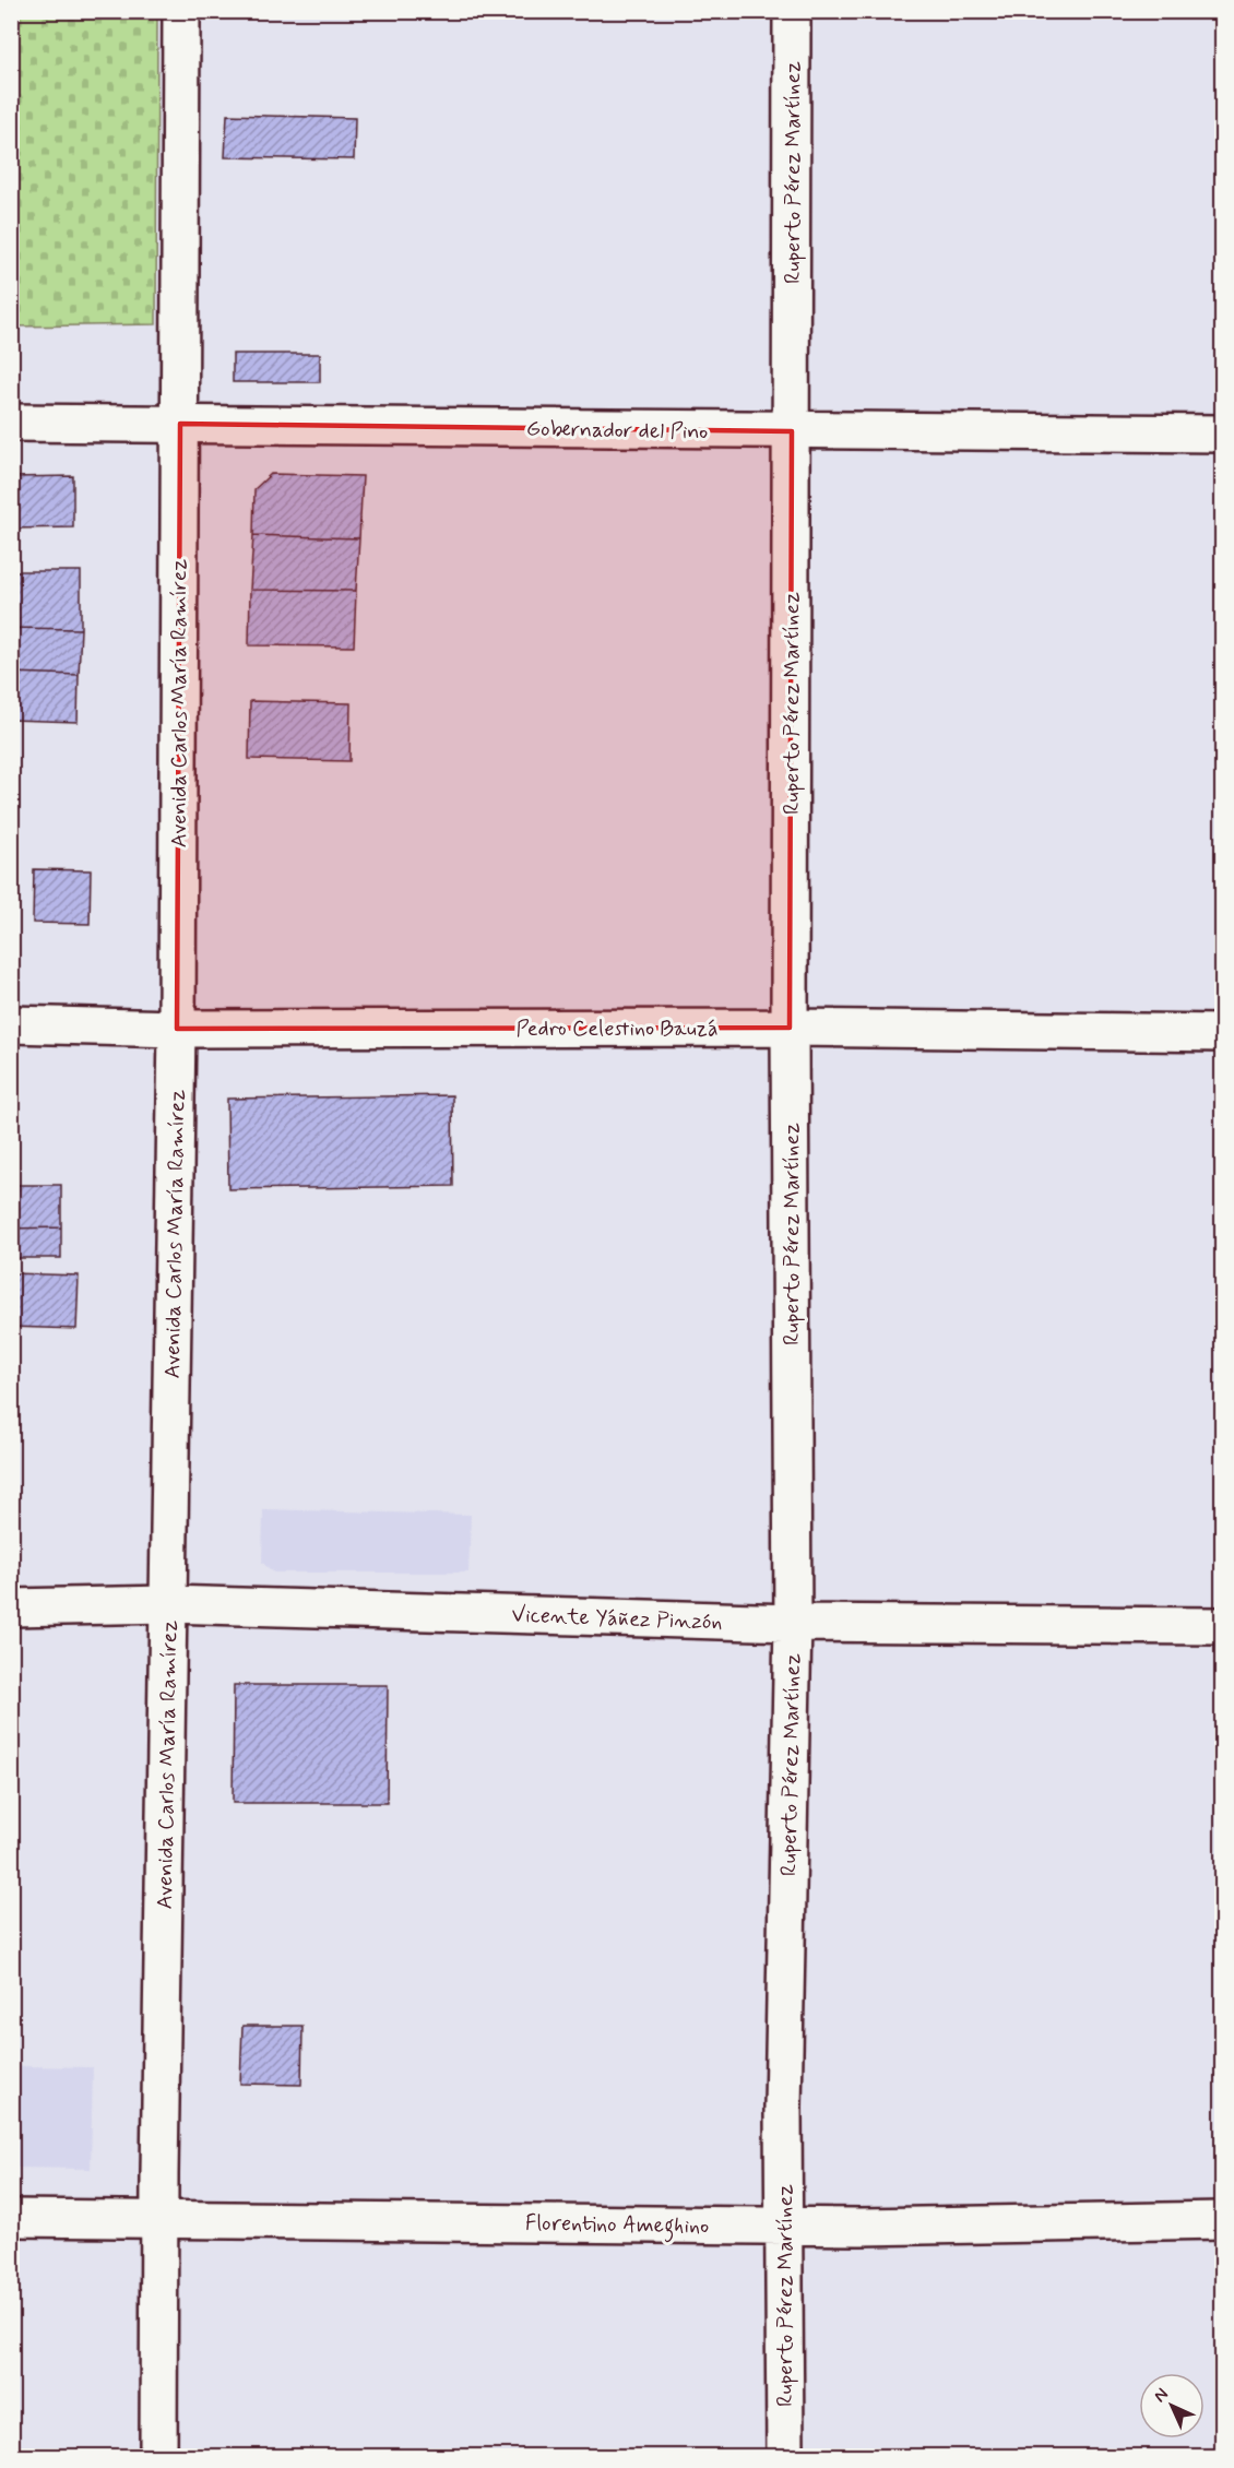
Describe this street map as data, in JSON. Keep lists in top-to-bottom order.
{
  "streets": {
    "street": [
      "Ruperto Pérez Martínez",
      "Gobernador del Pino",
      "Avenida Carlos María Ramírez",
      "Pedro Celestino Bauzá",
      "Vicente Yáñez Pinzón",
      "Florentino Ameghino"
    ]
  },
  "crossings": [
    ["Ruperto Pérez Martínez", "Gobernador del Pino"],
    ["Ruperto Pérez Martínez", "Pedro Celestino Bauzá"],
    ["Ruperto Pérez Martínez", "Vicente Yáñez Pinzón"],
    ["Ruperto Pérez Martínez", "Florentino Ameghino"],
    ["Gobernador del Pino", "Avenida Carlos María Ramírez"],
    ["Avenida Carlos María Ramírez", "Pedro Celestino Bauzá"],
    ["Avenida Carlos María Ramírez", "Vicente Yáñez Pinzón"],
    ["Avenida Carlos María Ramírez", "Florentino Ameghino"]
  ],
  "north": "top left"
}
